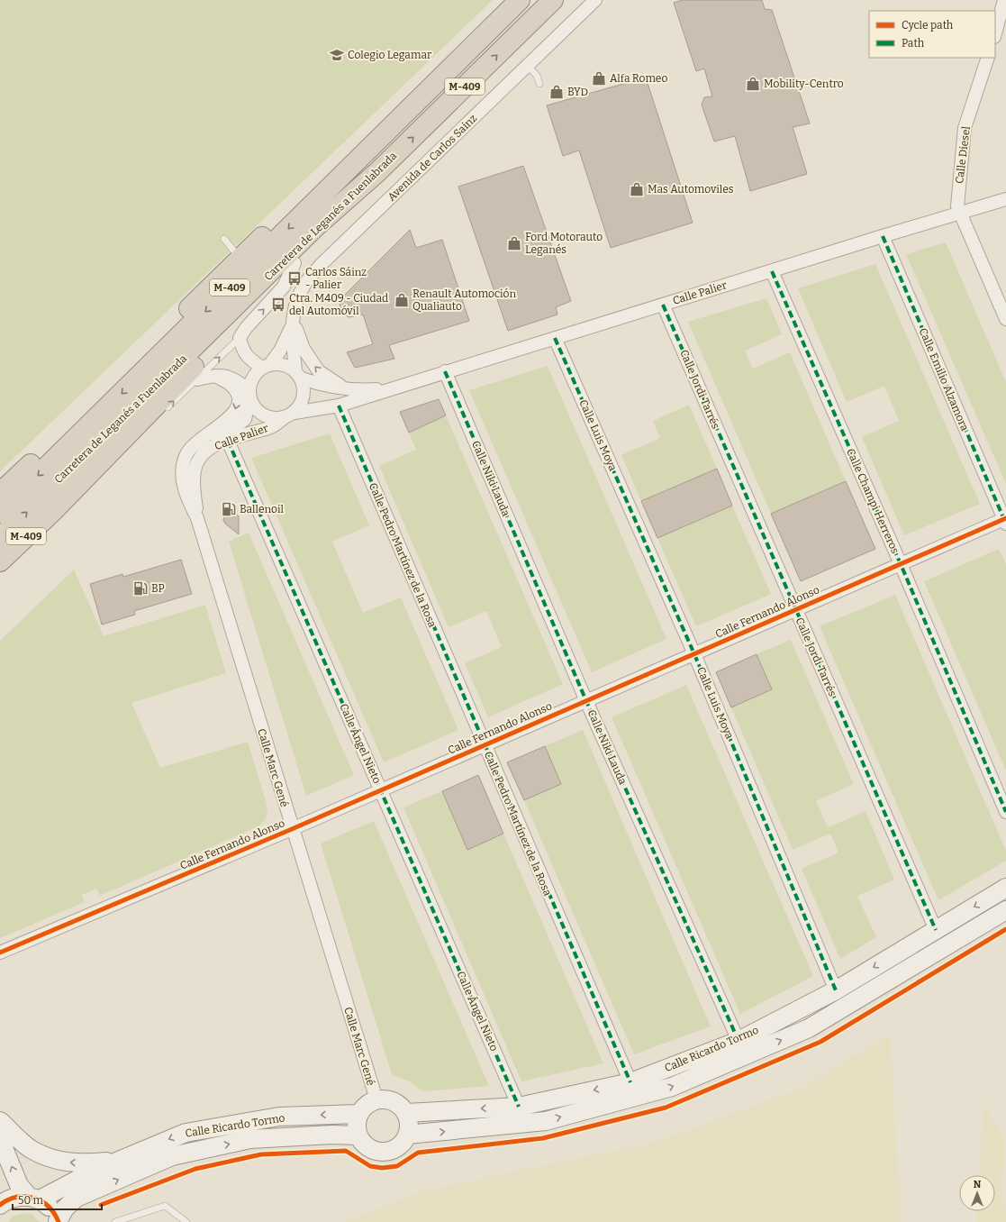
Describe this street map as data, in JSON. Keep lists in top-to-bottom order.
{
  "streets": {
    "highway": ["M-409", "Carretera de Leganés a Fuenlabrada"],
    "street": [
      "Calle Diesel",
      "Avenida de Carlos Sainz",
      "Calle Palier",
      "Calle Emilio Alzamora",
      "Calle Jordi Tarrés",
      "Calle Luis Moya",
      "Calle Niki Lauda",
      "Calle Champi Herreros",
      "Calle Pedro Martínez de la Rosa",
      "Calle Fernando Alonso",
      "Calle Ángel Nieto",
      "Calle Marc Gené",
      "Calle Ricardo Tormo"
    ]
  },
  "crossings": [
    ["M-409", "Carretera de Leganés a Fuenlabrada"],
    ["Calle Diesel", "Calle Palier"],
    ["Avenida de Carlos Sainz", "Calle Palier"],
    ["Calle Palier", "Calle Emilio Alzamora"],
    ["Calle Palier", "Calle Jordi Tarrés"],
    ["Calle Palier", "Calle Luis Moya"],
    ["Calle Palier", "Calle Niki Lauda"],
    ["Calle Palier", "Calle Champi Herreros"],
    ["Calle Palier", "Calle Pedro Martínez de la Rosa"],
    ["Calle Palier", "Calle Ángel Nieto"],
    ["Calle Palier", "Calle Marc Gené"],
    ["Calle Emilio Alzamora", "Calle Fernando Alonso"],
    ["Calle Jordi Tarrés", "Calle Fernando Alonso"],
    ["Calle Jordi Tarrés", "Calle Ricardo Tormo"],
    ["Calle Luis Moya", "Calle Fernando Alonso"],
    ["Calle Luis Moya", "Calle Ricardo Tormo"],
    ["Calle Niki Lauda", "Calle Fernando Alonso"],
    ["Calle Niki Lauda", "Calle Ricardo Tormo"],
    ["Calle Champi Herreros", "Calle Fernando Alonso"],
    ["Calle Pedro Martínez de la Rosa", "Calle Fernando Alonso"],
    ["Calle Pedro Martínez de la Rosa", "Calle Ricardo Tormo"],
    ["Calle Fernando Alonso", "Calle Ángel Nieto"],
    ["Calle Fernando Alonso", "Calle Marc Gené"],
    ["Calle Ángel Nieto", "Calle Ricardo Tormo"],
    ["Calle Marc Gené", "Calle Ricardo Tormo"]
  ],
  "places": {
    "school or university": ["Colegio Legamar"],
    "shop": [
      "Alfa Romeo",
      "Mobility-Centro",
      "BYD",
      "Mas Automoviles",
      "Ford Motorauto Leganés",
      "Renault Automoción Qualiauto"
    ],
    "bus stop": ["Carlos Sáinz - Palier", "Ctra. M409 - Ciudad del Automóvil"],
    "fuel station": ["Ballenoil", "BP"]
  },
  "legend": ["Cycle path", "Path"],
  "scale_bar": "50 m",
  "north": "top"
}
